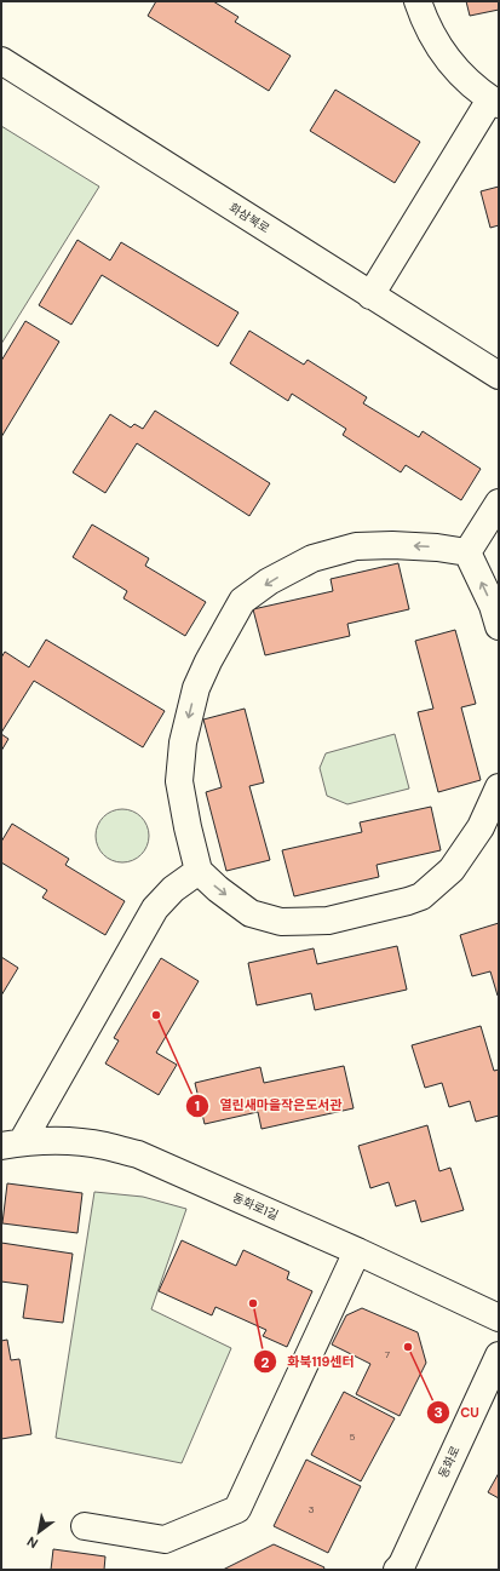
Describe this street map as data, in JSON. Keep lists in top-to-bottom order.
{
  "streets": {
    "street": ["화삼북로", "동화로1길", "동화로"]
  },
  "places": ["열린새마을작은도서관", "화북119센터", "CU"],
  "house_numbers": ["7", "5", "3"],
  "north": "bottom left"
}
